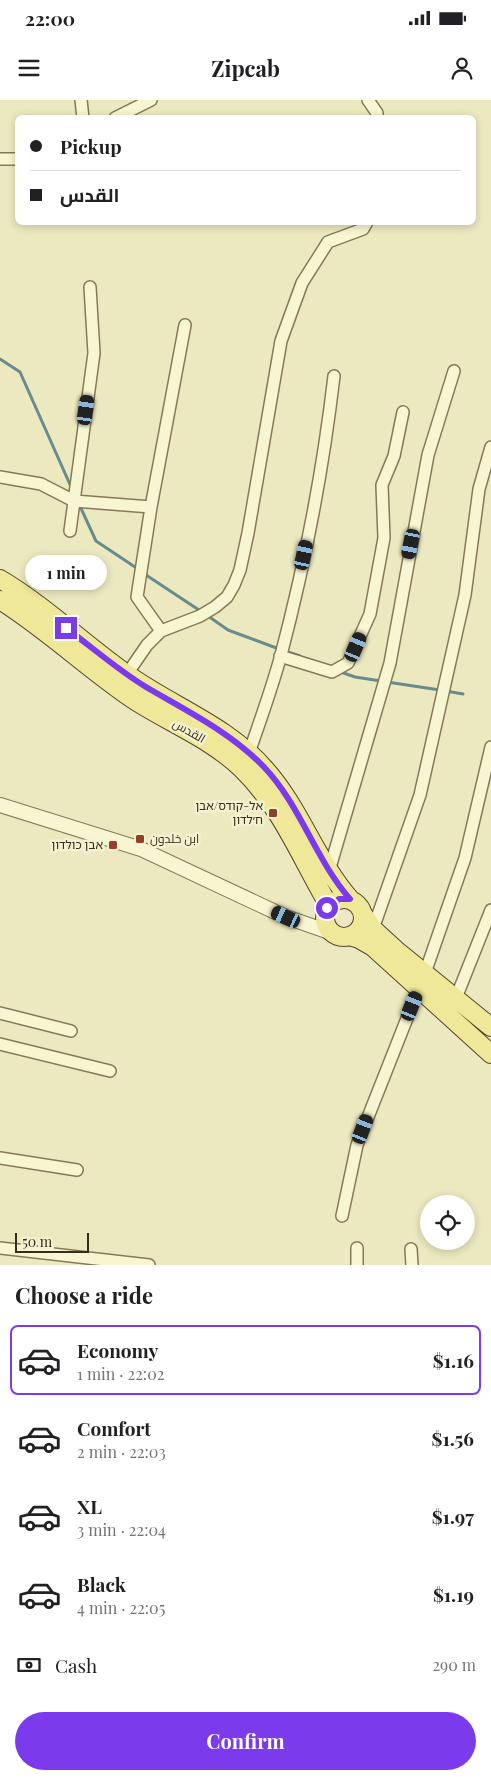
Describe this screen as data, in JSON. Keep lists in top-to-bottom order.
{
  "streets": {
    "main road": ["القدس"]
  },
  "places": {
    "transit": ["אל-קודס/אבן ח׳לדון", "ابن خلدون", "אבן כולדון"]
  },
  "scale_bar": "50 m",
  "page": {
    "status": "22:00",
    "header": "Zipcab",
    "banner": ["Pickup", "القدس"],
    "bubble": "1 min",
    "scale": "50 m",
    "heading": "Choose a ride",
    "list": [
      {
        "name": "Economy",
        "note": "1 min · 22:02",
        "value": "$1.16"
      },
      {
        "name": "Comfort",
        "note": "2 min · 22:03",
        "value": "$1.56"
      },
      {
        "name": "XL",
        "note": "3 min · 22:04",
        "value": "$1.97"
      },
      {
        "name": "Black",
        "note": "4 min · 22:05",
        "value": "$1.19"
      }
    ],
    "pay": ["Cash", "290 m"],
    "buttons": "Confirm"
  }
}
